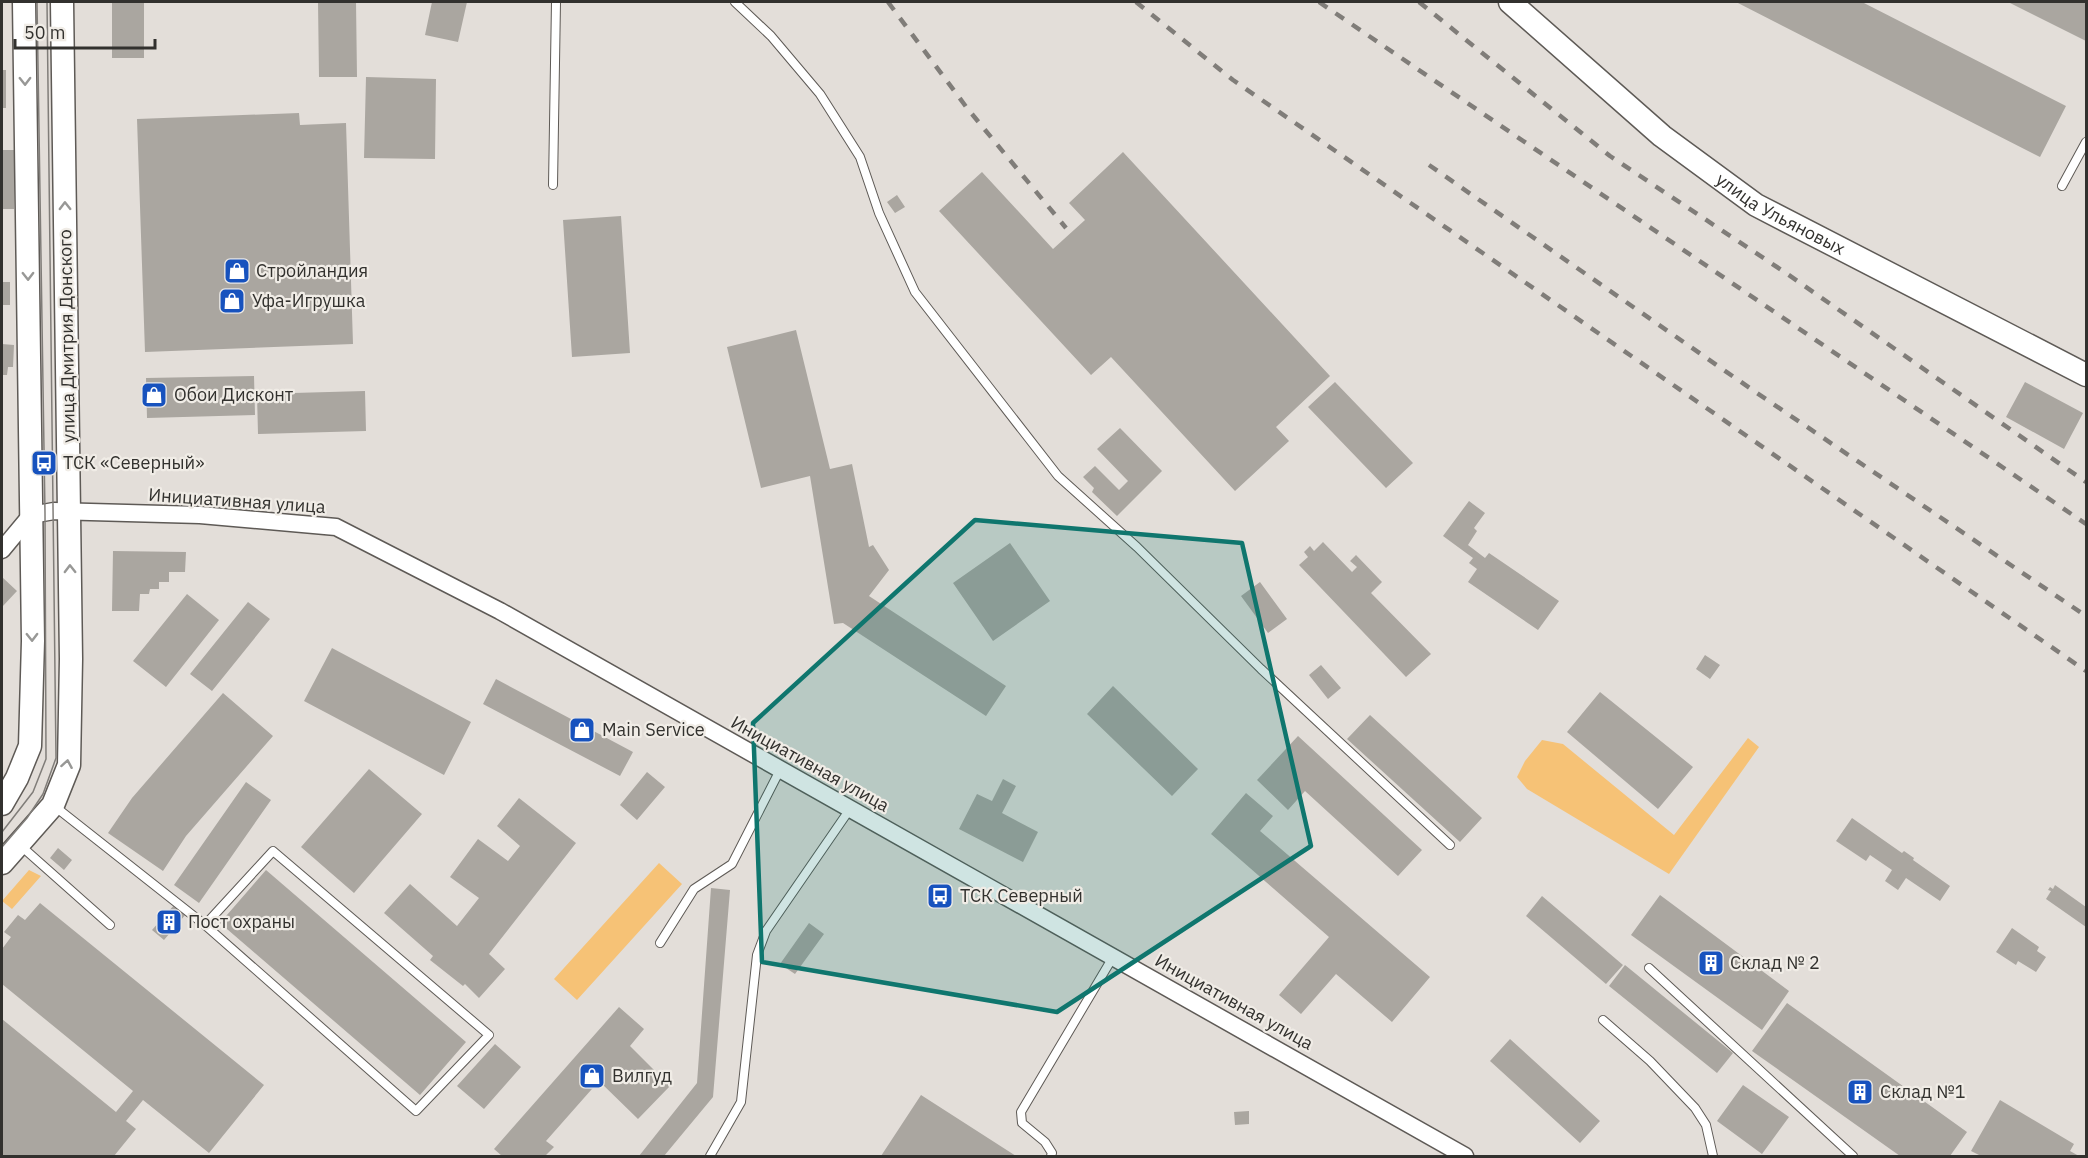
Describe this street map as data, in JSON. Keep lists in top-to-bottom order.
{
  "streets": {
    "street": ["улица Ульяновых", "улица Дмитрия Донского", "Инициативная улица"]
  },
  "crossings": [
    ["улица Дмитрия Донского", "Инициативная улица"]
  ],
  "places": {
    "shop": [
      "Стройландия",
      "Уфа-Игрушка",
      "Обои Дисконт",
      "Main Service",
      "Вилгуд"
    ],
    "bus stop": ["ТСК «Северный»", "ТСК Северный"],
    "building": ["Пост охраны", "Склад № 2", "Склад №1"]
  },
  "scale_bar": "50 m"
}
